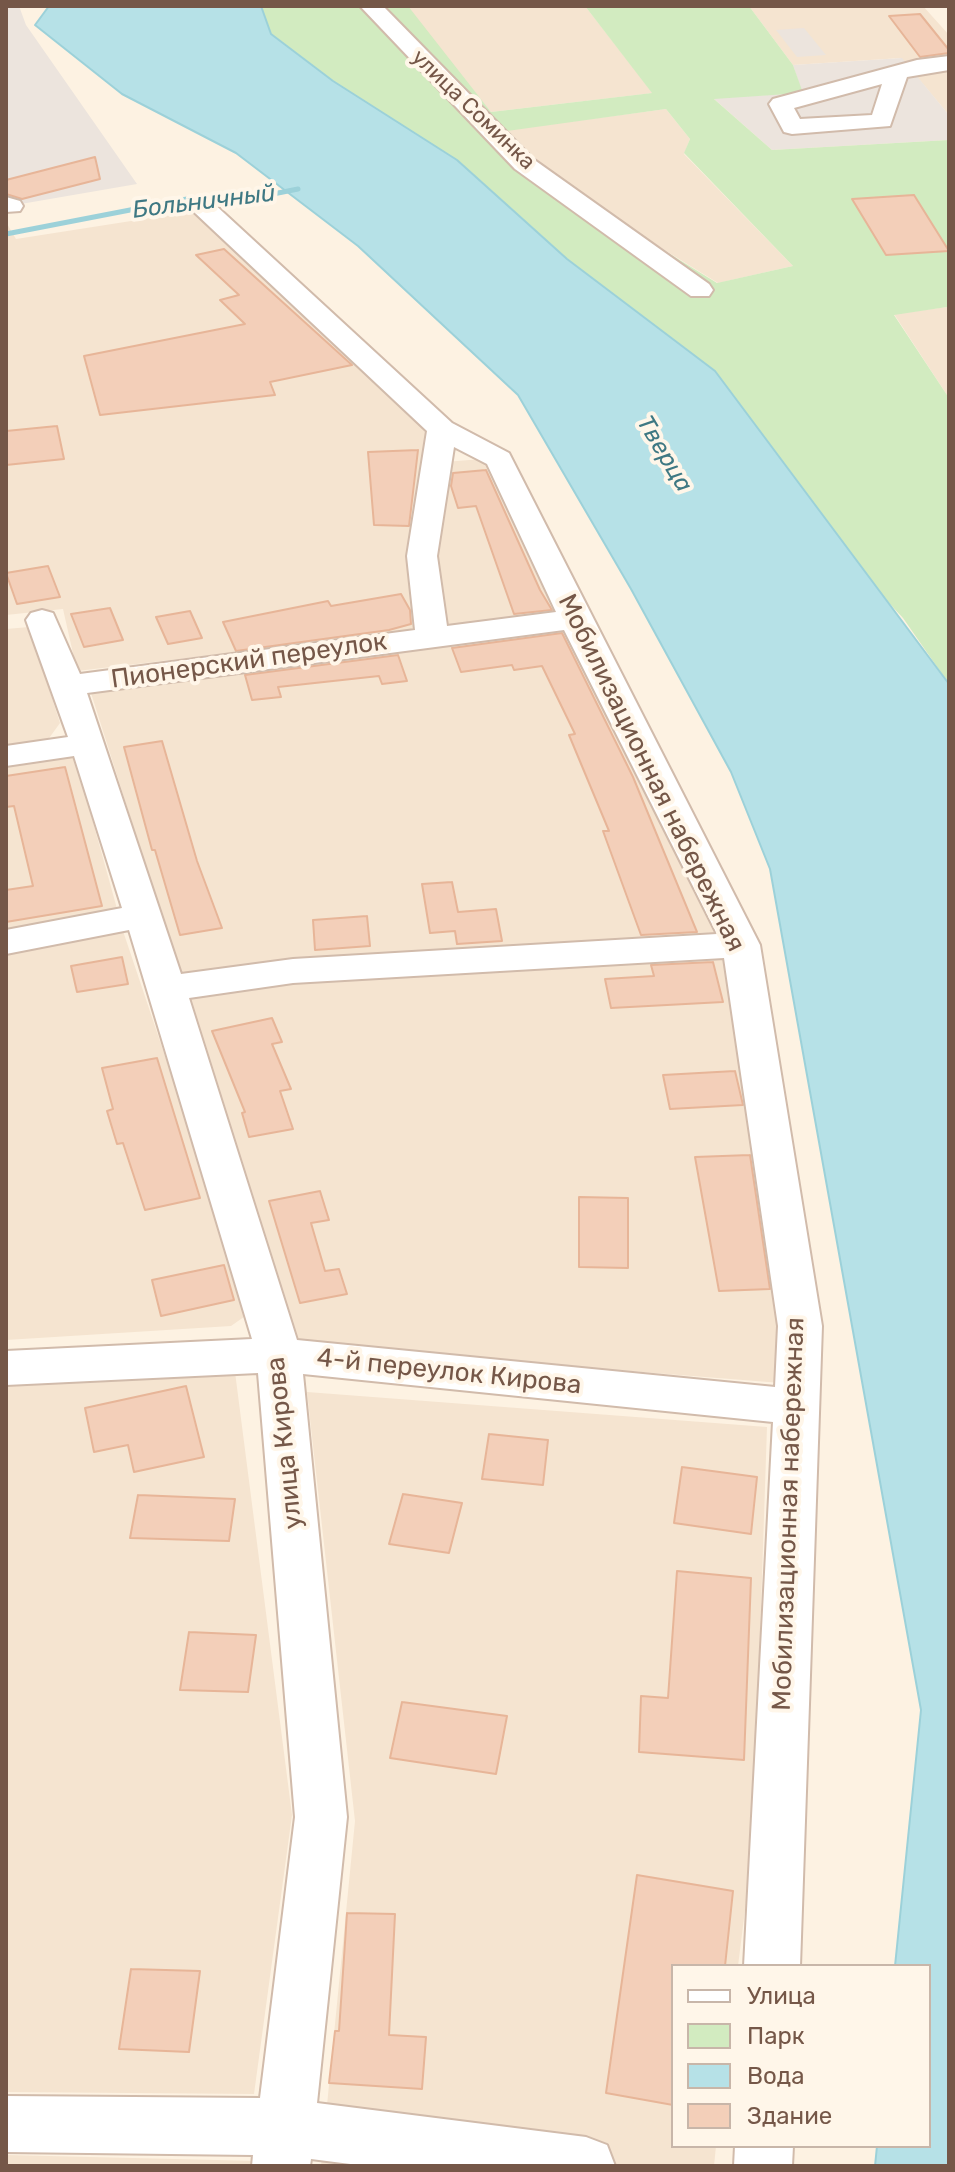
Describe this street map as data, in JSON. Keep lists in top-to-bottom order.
{
  "streets": {
    "street": [
      "улица Соминка",
      "Пионерский переулок",
      "Мобилизационная набережная",
      "4-й переулок Кирова",
      "улица Кирова"
    ]
  },
  "crossings": [
    ["Пионерский переулок", "Мобилизационная набережная"],
    ["Мобилизационная набережная", "4-й переулок Кирова"],
    ["4-й переулок Кирова", "улица Кирова"]
  ],
  "water": ["Больничный", "Тверца"],
  "legend": [
    "Улица",
    "Парк",
    "Вода",
    "Здание"
  ]
}
